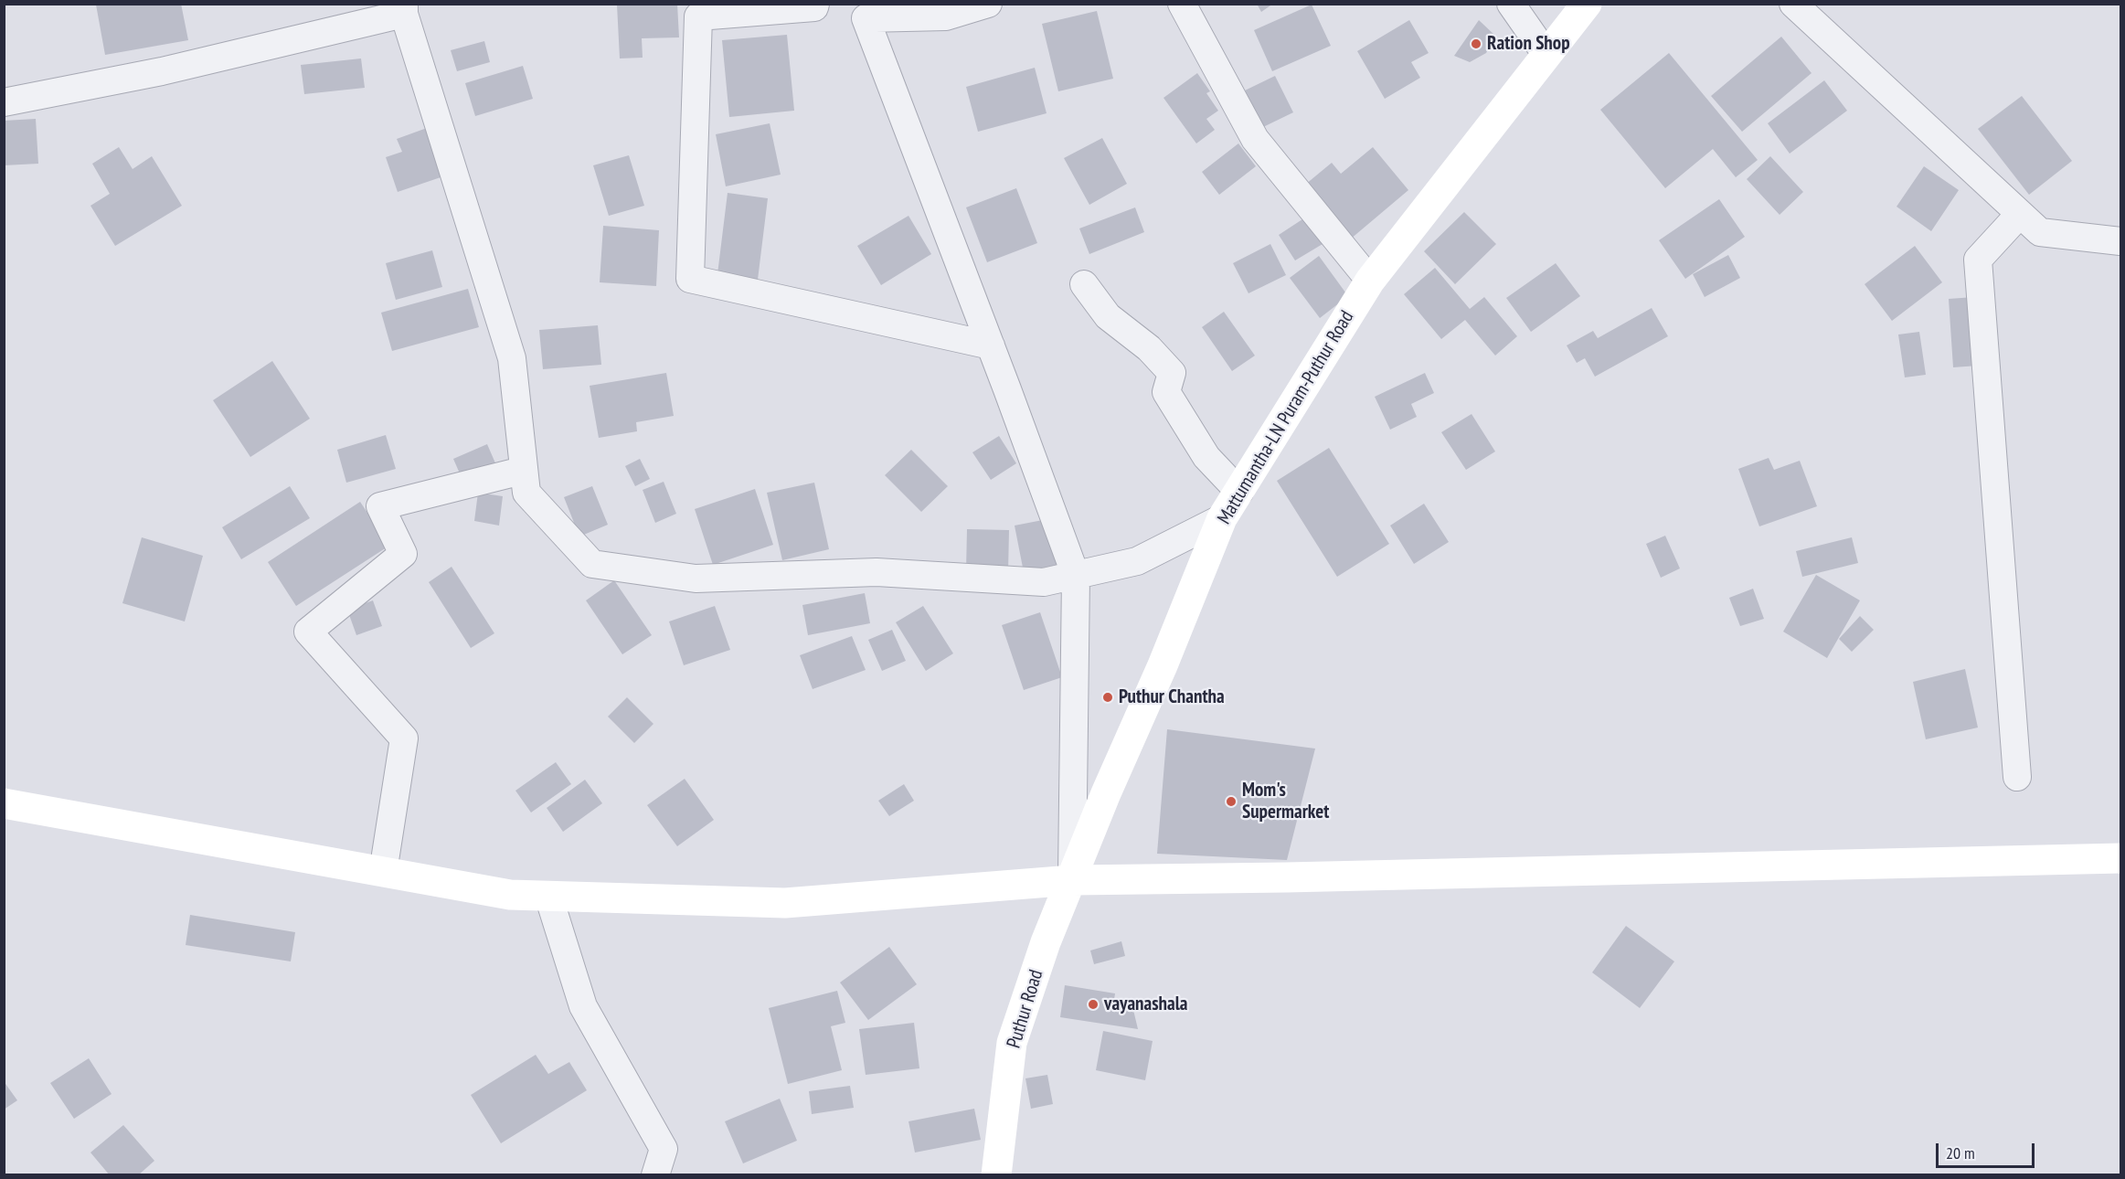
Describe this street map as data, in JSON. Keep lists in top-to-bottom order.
{
  "streets": {
    "main road": ["Mattumantha-LN Puram-Puthur Road", "Puthur Road"]
  },
  "crossings": [
    ["Mattumantha-LN Puram-Puthur Road", "Puthur Road"]
  ],
  "places": [
    "Ration Shop",
    "Puthur Chantha",
    "Mom's Supermarket",
    "vayanashala"
  ],
  "scale_bar": "20 m"
}
